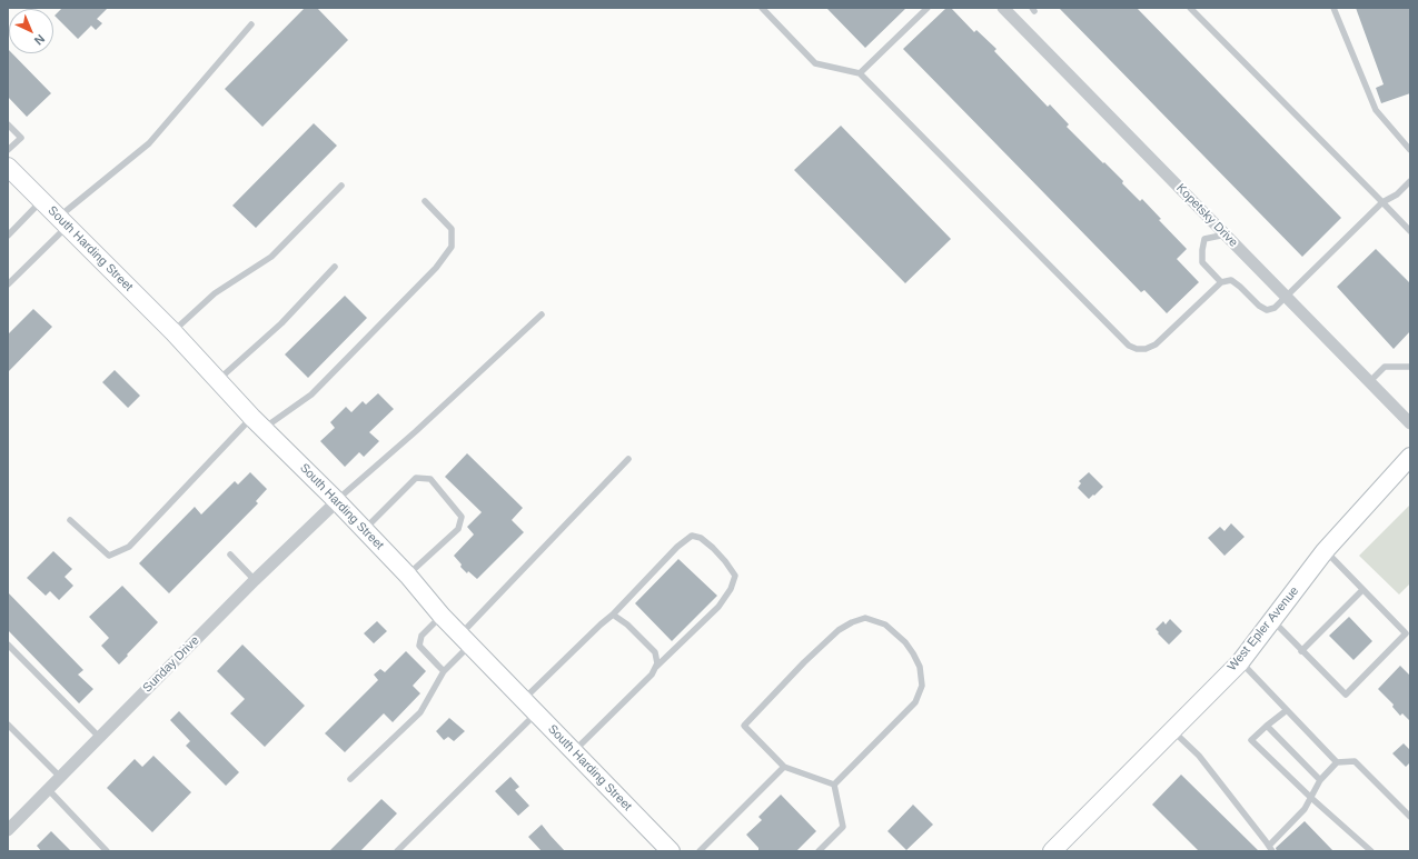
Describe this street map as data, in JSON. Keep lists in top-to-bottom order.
{
  "streets": {
    "street": [
      "Kopetsky Drive",
      "South Harding Street",
      "West Epler Avenue",
      "Sunday Drive"
    ]
  },
  "crossings": [
    ["South Harding Street", "Sunday Drive"]
  ],
  "north": "bottom right"
}
